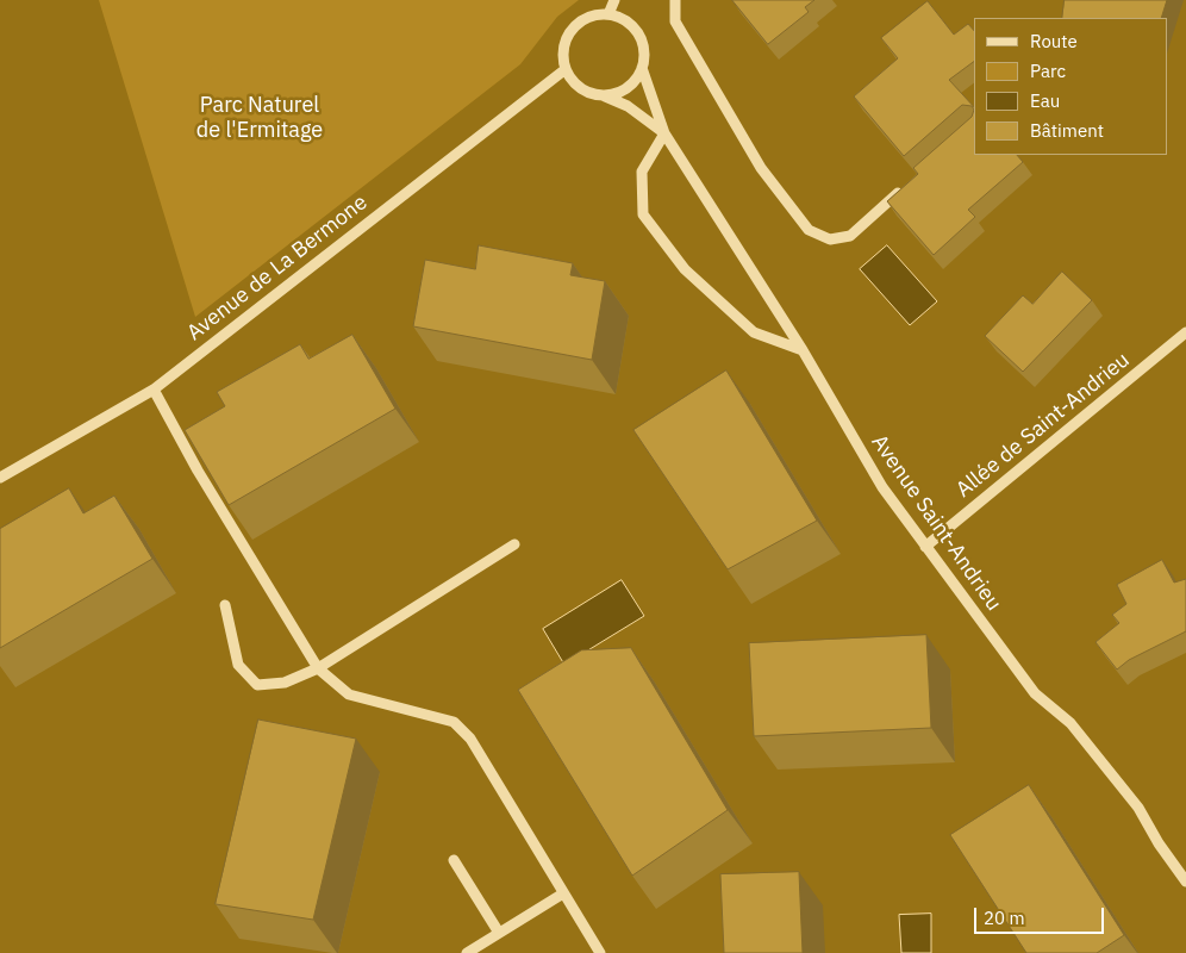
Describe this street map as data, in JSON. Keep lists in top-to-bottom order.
{
  "streets": {
    "street": ["Avenue de La Bermone", "Allée de Saint-Andrieu", "Avenue Saint-Andrieu"]
  },
  "crossings": [
    ["Avenue de La Bermone", "Avenue Saint-Andrieu"],
    ["Allée de Saint-Andrieu", "Avenue Saint-Andrieu"]
  ],
  "parks": ["Parc Naturel de l'Ermitage"],
  "legend": [
    "Route",
    "Parc",
    "Eau",
    "Bâtiment"
  ],
  "scale_bar": "20 m"
}
